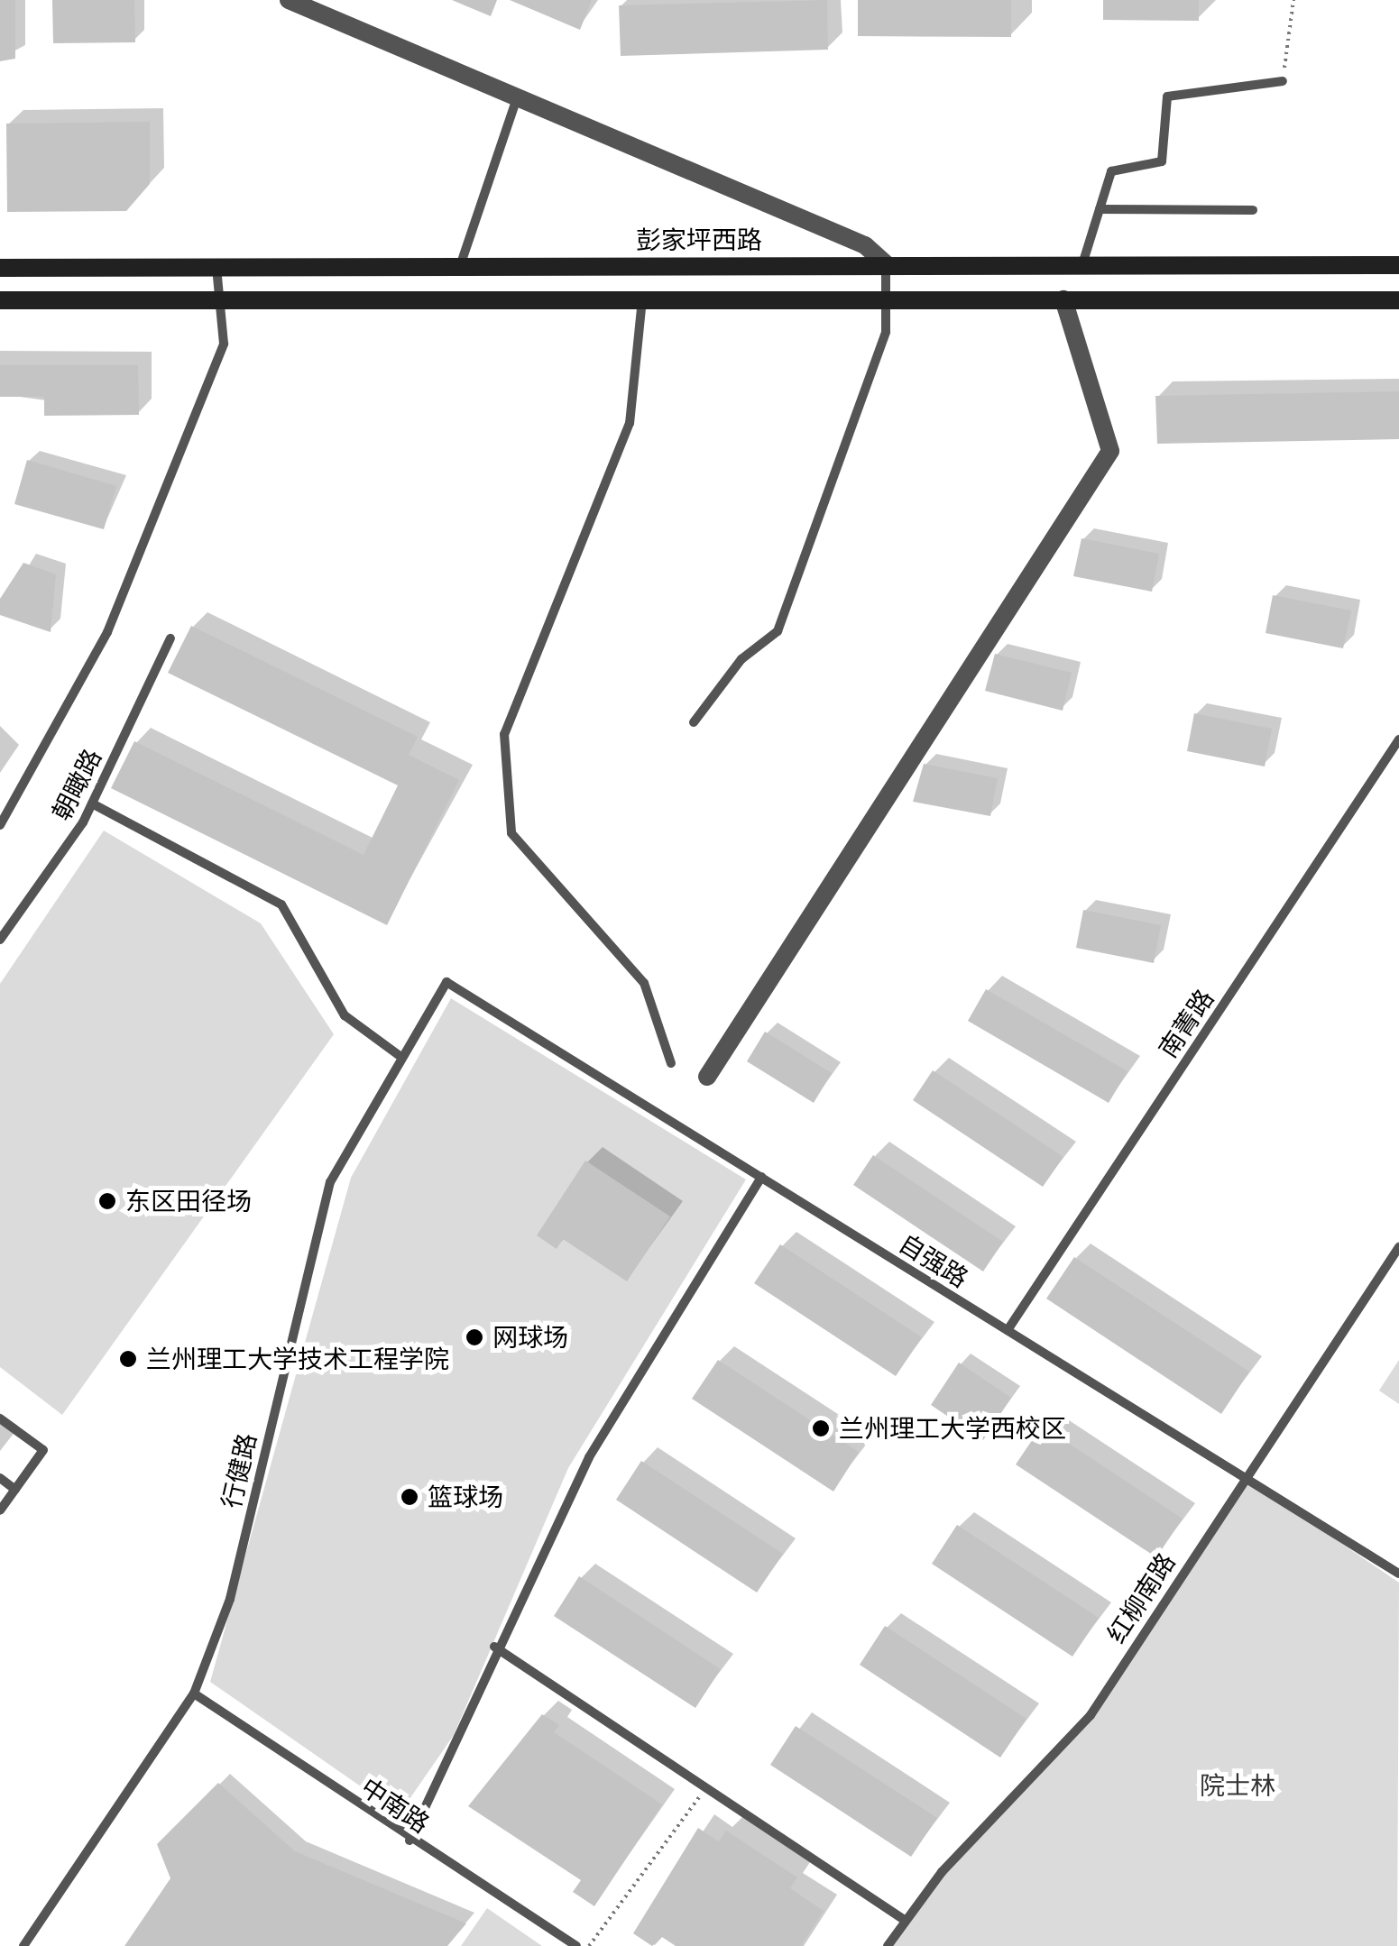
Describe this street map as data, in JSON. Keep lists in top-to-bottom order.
{
  "streets": {
    "main road": ["彭家坪西路"],
    "lane": [
      "朝瞰路",
      "南菁路",
      "自强路",
      "行健路",
      "红柳南路",
      "中南路"
    ]
  },
  "crossings": [
    ["南菁路", "自强路"],
    ["自强路", "行健路"],
    ["自强路", "红柳南路"],
    ["行健路", "中南路"]
  ],
  "parks": ["院士林"],
  "places": [
    "东区田径场",
    "网球场",
    "兰州理工大学技术工程学院",
    "兰州理工大学西校区",
    "篮球场"
  ]
}
